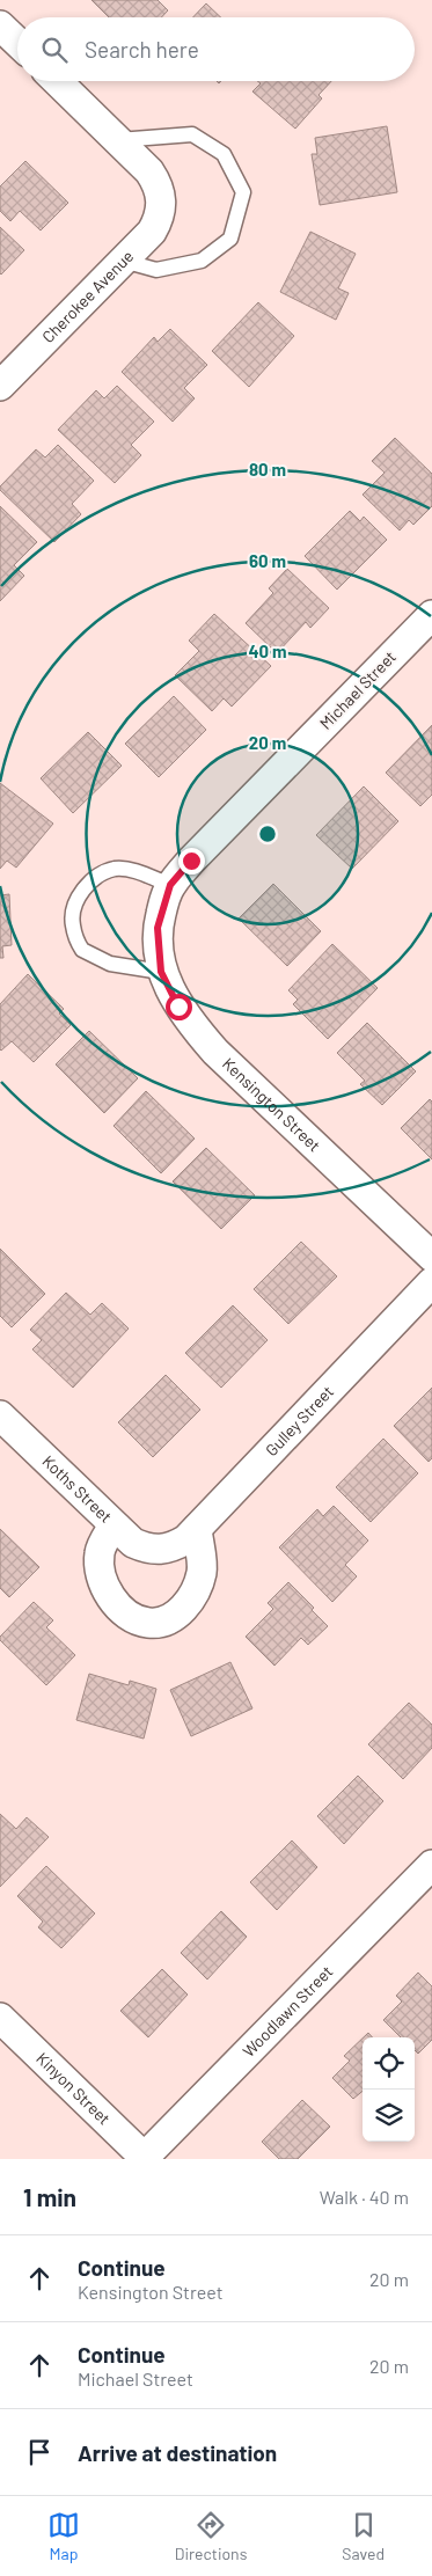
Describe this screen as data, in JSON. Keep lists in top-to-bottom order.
{
  "streets": {
    "street": [
      "Cherokee Avenue",
      "Michael Street",
      "Kensington Street",
      "Gulley Street",
      "Koths Street",
      "Woodlawn Street",
      "Kinyon Street"
    ]
  },
  "crossings": [
    ["Michael Street", "Kensington Street"],
    ["Gulley Street", "Koths Street"],
    ["Woodlawn Street", "Kinyon Street"]
  ],
  "page": {
    "search": "Search here",
    "heading": ["1 min", "Walk · 40 m"],
    "list": [
      ["Continue", "Kensington Street", "20 m"],
      ["Continue", "Michael Street", "20 m"],
      "Arrive at destination"
    ],
    "nav": ["Map", "Directions", "Saved"]
  },
  "rings": [
    "80 m",
    "60 m",
    "40 m",
    "20 m"
  ]
}
